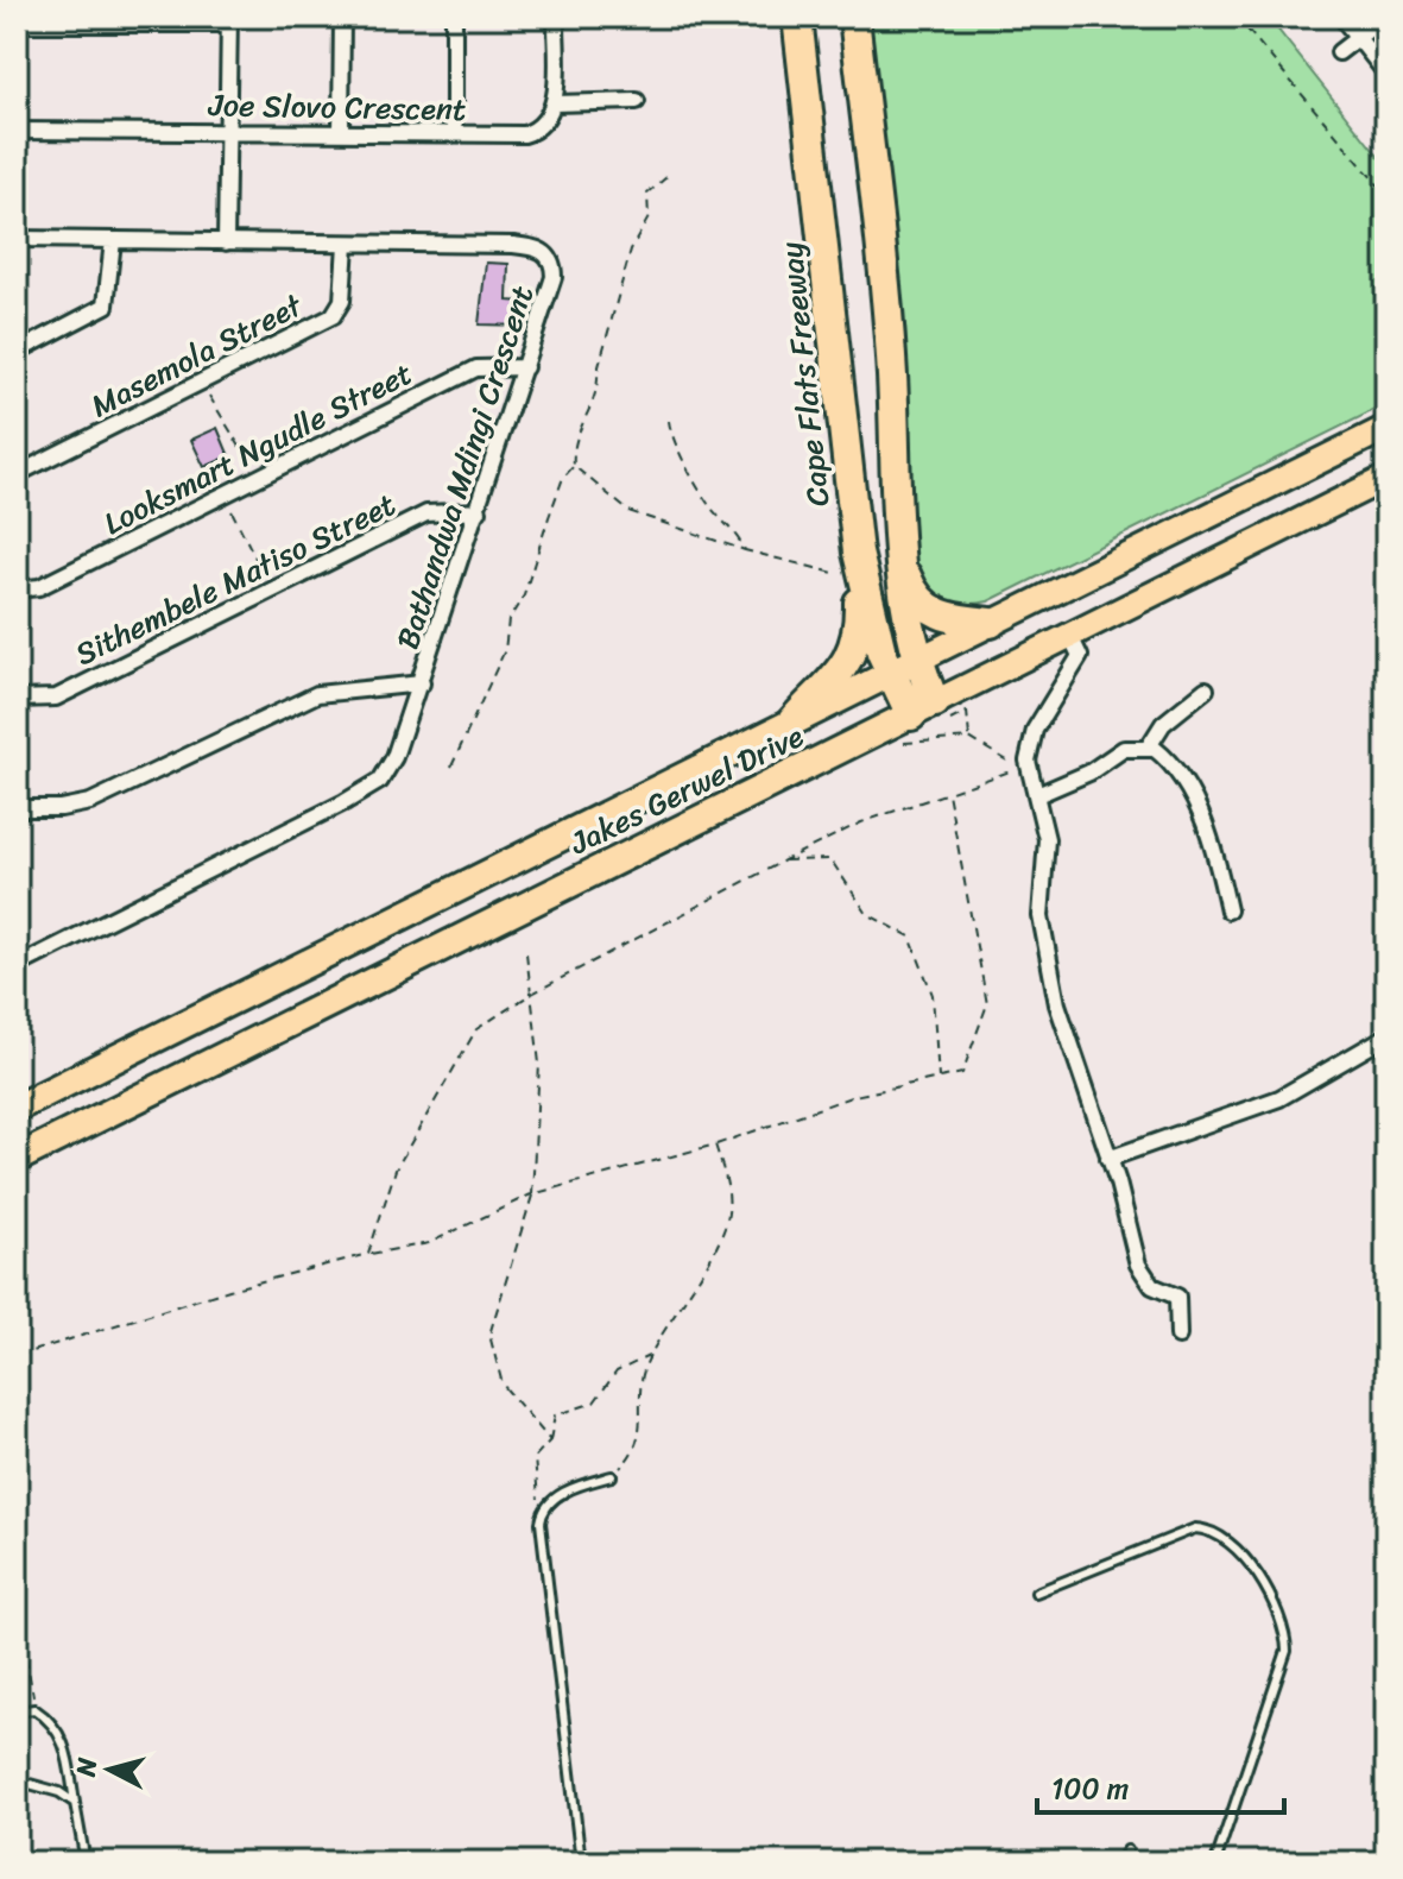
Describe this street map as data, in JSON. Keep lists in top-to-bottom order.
{
  "streets": {
    "highway": ["Cape Flats Freeway", "Jakes Gerwel Drive"],
    "street": [
      "Joe Slovo Crescent",
      "Masemola Street",
      "Looksmart Ngudle Street",
      "Bathandwa Mdingi Crescent",
      "Sithembele Matiso Street"
    ]
  },
  "crossings": [
    ["Masemola Street", "Bathandwa Mdingi Crescent"],
    ["Cape Flats Freeway", "Jakes Gerwel Drive"],
    ["Looksmart Ngudle Street", "Bathandwa Mdingi Crescent"],
    ["Bathandwa Mdingi Crescent", "Sithembele Matiso Street"]
  ],
  "scale_bar": "100 m",
  "north": "left"
}
